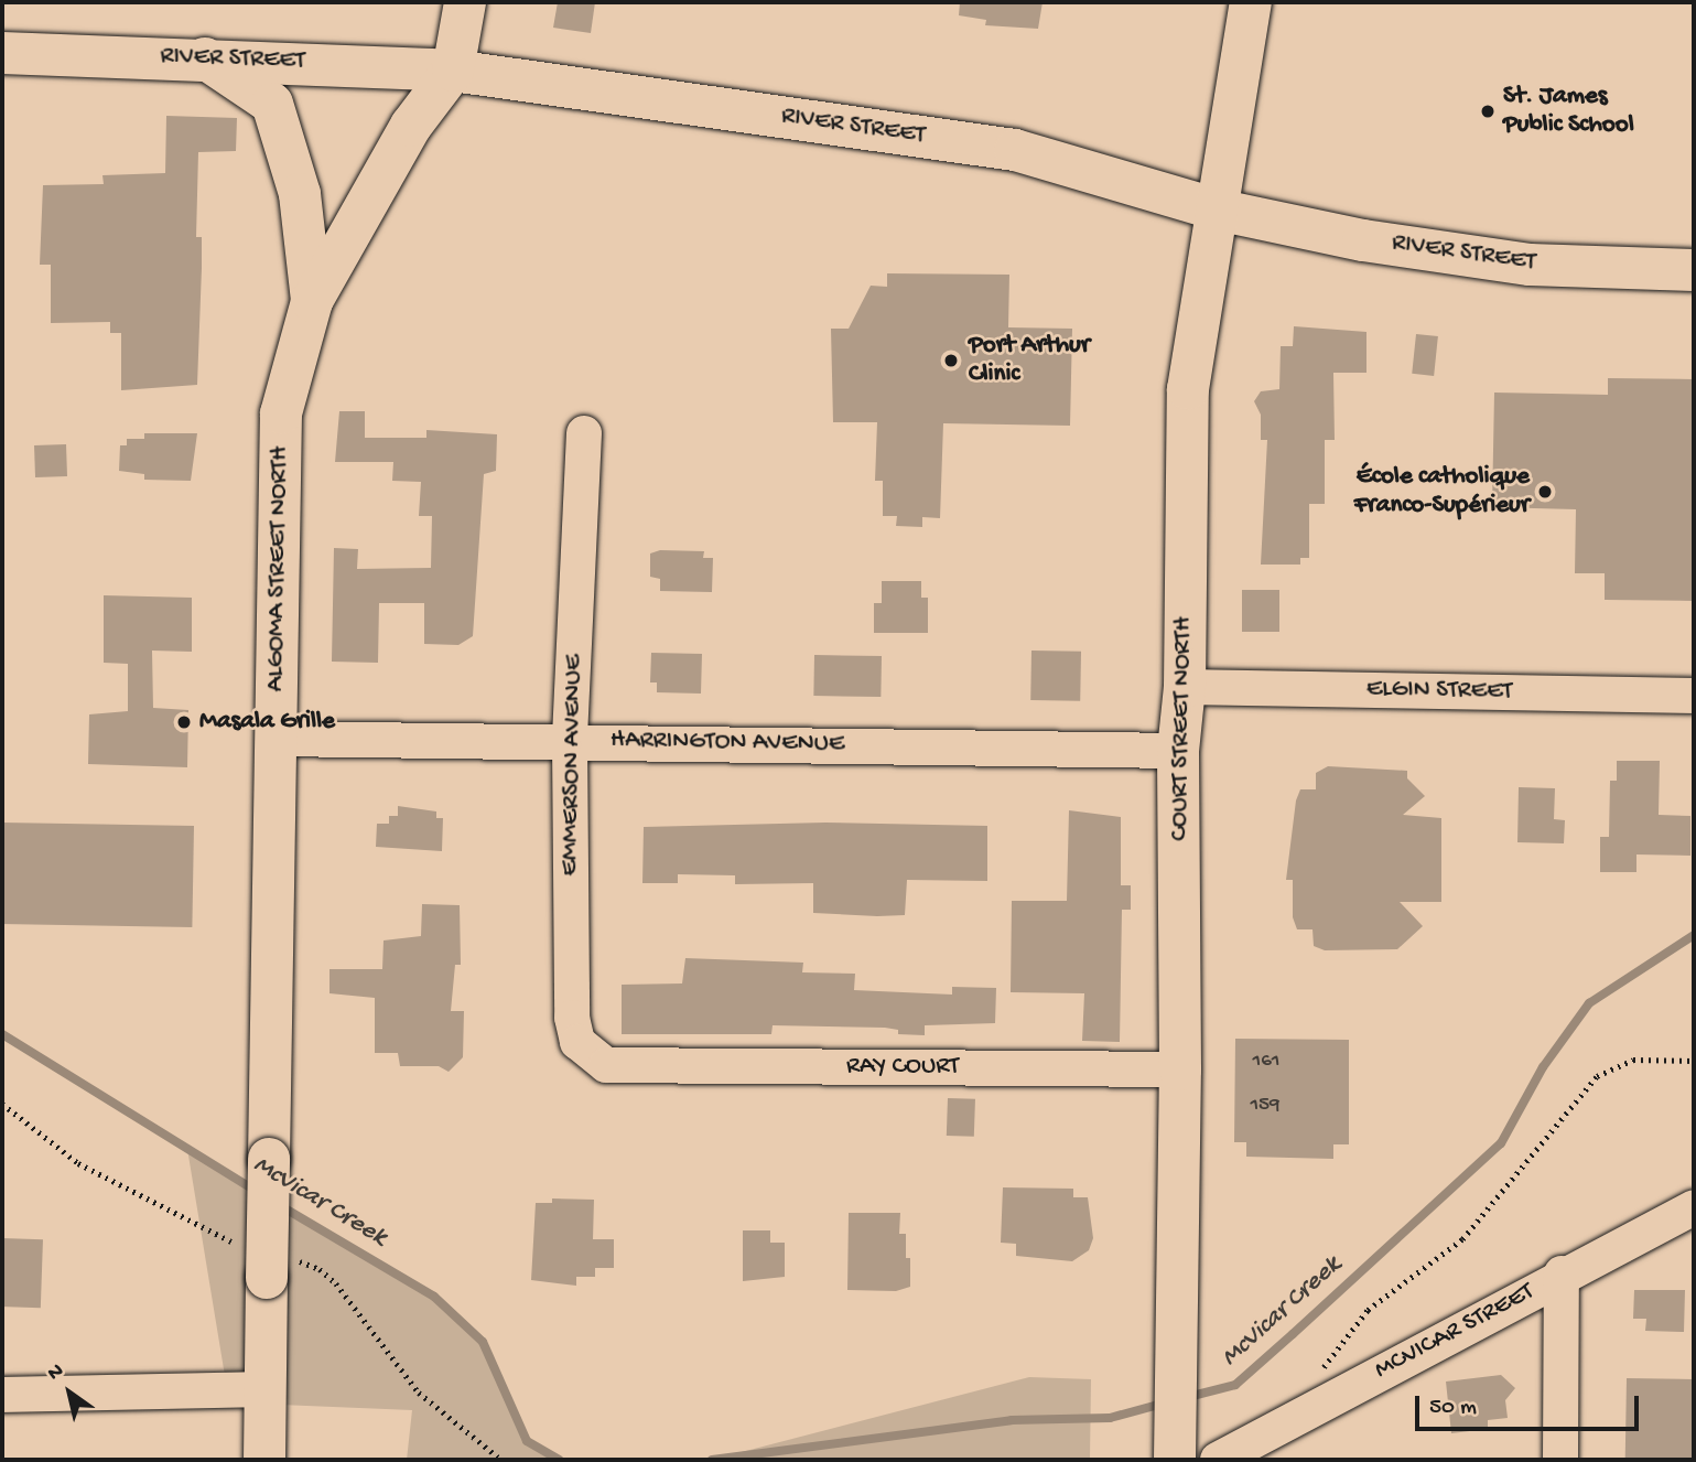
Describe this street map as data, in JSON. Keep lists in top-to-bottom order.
{
  "streets": {
    "street": [
      "RIVER STREET",
      "ALGOMA STREET NORTH",
      "ELGIN STREET",
      "COURT STREET NORTH",
      "HARRINGTON AVENUE",
      "EMMERSON AVENUE",
      "RAY COURT",
      "MCVICAR STREET"
    ]
  },
  "crossings": [
    ["RIVER STREET", "ALGOMA STREET NORTH"],
    ["RIVER STREET", "COURT STREET NORTH"],
    ["ALGOMA STREET NORTH", "HARRINGTON AVENUE"],
    ["ELGIN STREET", "COURT STREET NORTH"],
    ["COURT STREET NORTH", "HARRINGTON AVENUE"],
    ["COURT STREET NORTH", "RAY COURT"],
    ["HARRINGTON AVENUE", "EMMERSON AVENUE"],
    ["EMMERSON AVENUE", "RAY COURT"]
  ],
  "water": ["McVicar Creek"],
  "places": [
    "St. James Public School",
    "Port Arthur Clinic",
    "École catholique Franco-Supérieur",
    "Masala Grille"
  ],
  "house_numbers": ["161", "159"],
  "scale_bar": "50 m",
  "north": "top left"
}
